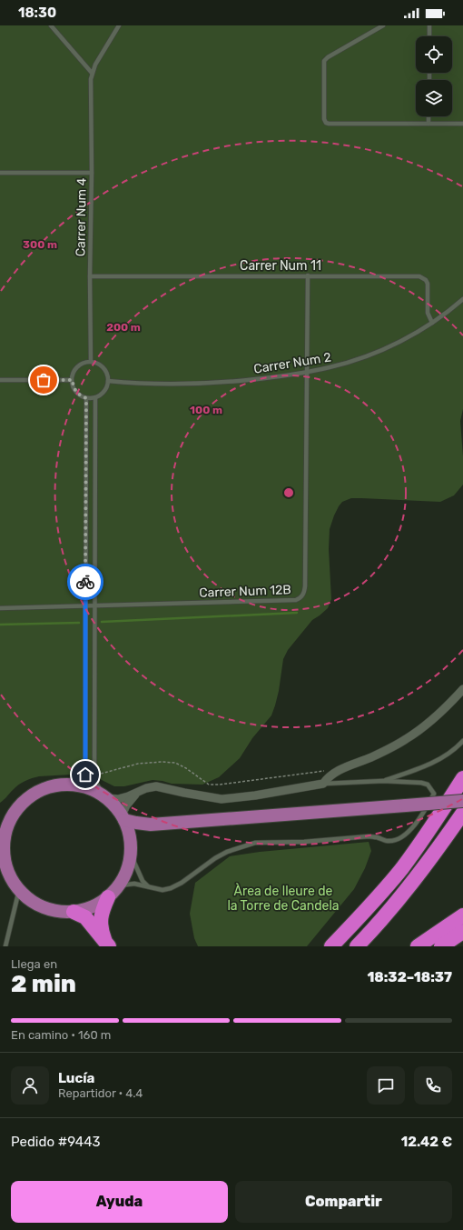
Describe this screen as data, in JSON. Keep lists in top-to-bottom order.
{
  "streets": {
    "lane": [
      "Carrer Num 4",
      "Carrer Num 11",
      "Carrer Num 2",
      "Carrer Num 12B"
    ]
  },
  "crossings": [
    ["Carrer Num 4", "Carrer Num 11"],
    ["Carrer Num 4", "Carrer Num 2"],
    ["Carrer Num 11", "Carrer Num 2"],
    ["Carrer Num 11", "Carrer Num 12B"],
    ["Carrer Num 2", "Carrer Num 12B"]
  ],
  "parks": ["Àrea de lleure de la Torre de Candela"],
  "page": {
    "status": "18:30",
    "heading": ["2 min", "Llega en", "18:32–18:37"],
    "panel": [
      "Lucía",
      "Repartidor · 4.4",
      "Pedido #9443",
      "12.42 €"
    ],
    "bar": "En camino · 160 m",
    "buttons": ["Ayuda", "Compartir"]
  },
  "rings": ["300 m", "200 m", "100 m"]
}
